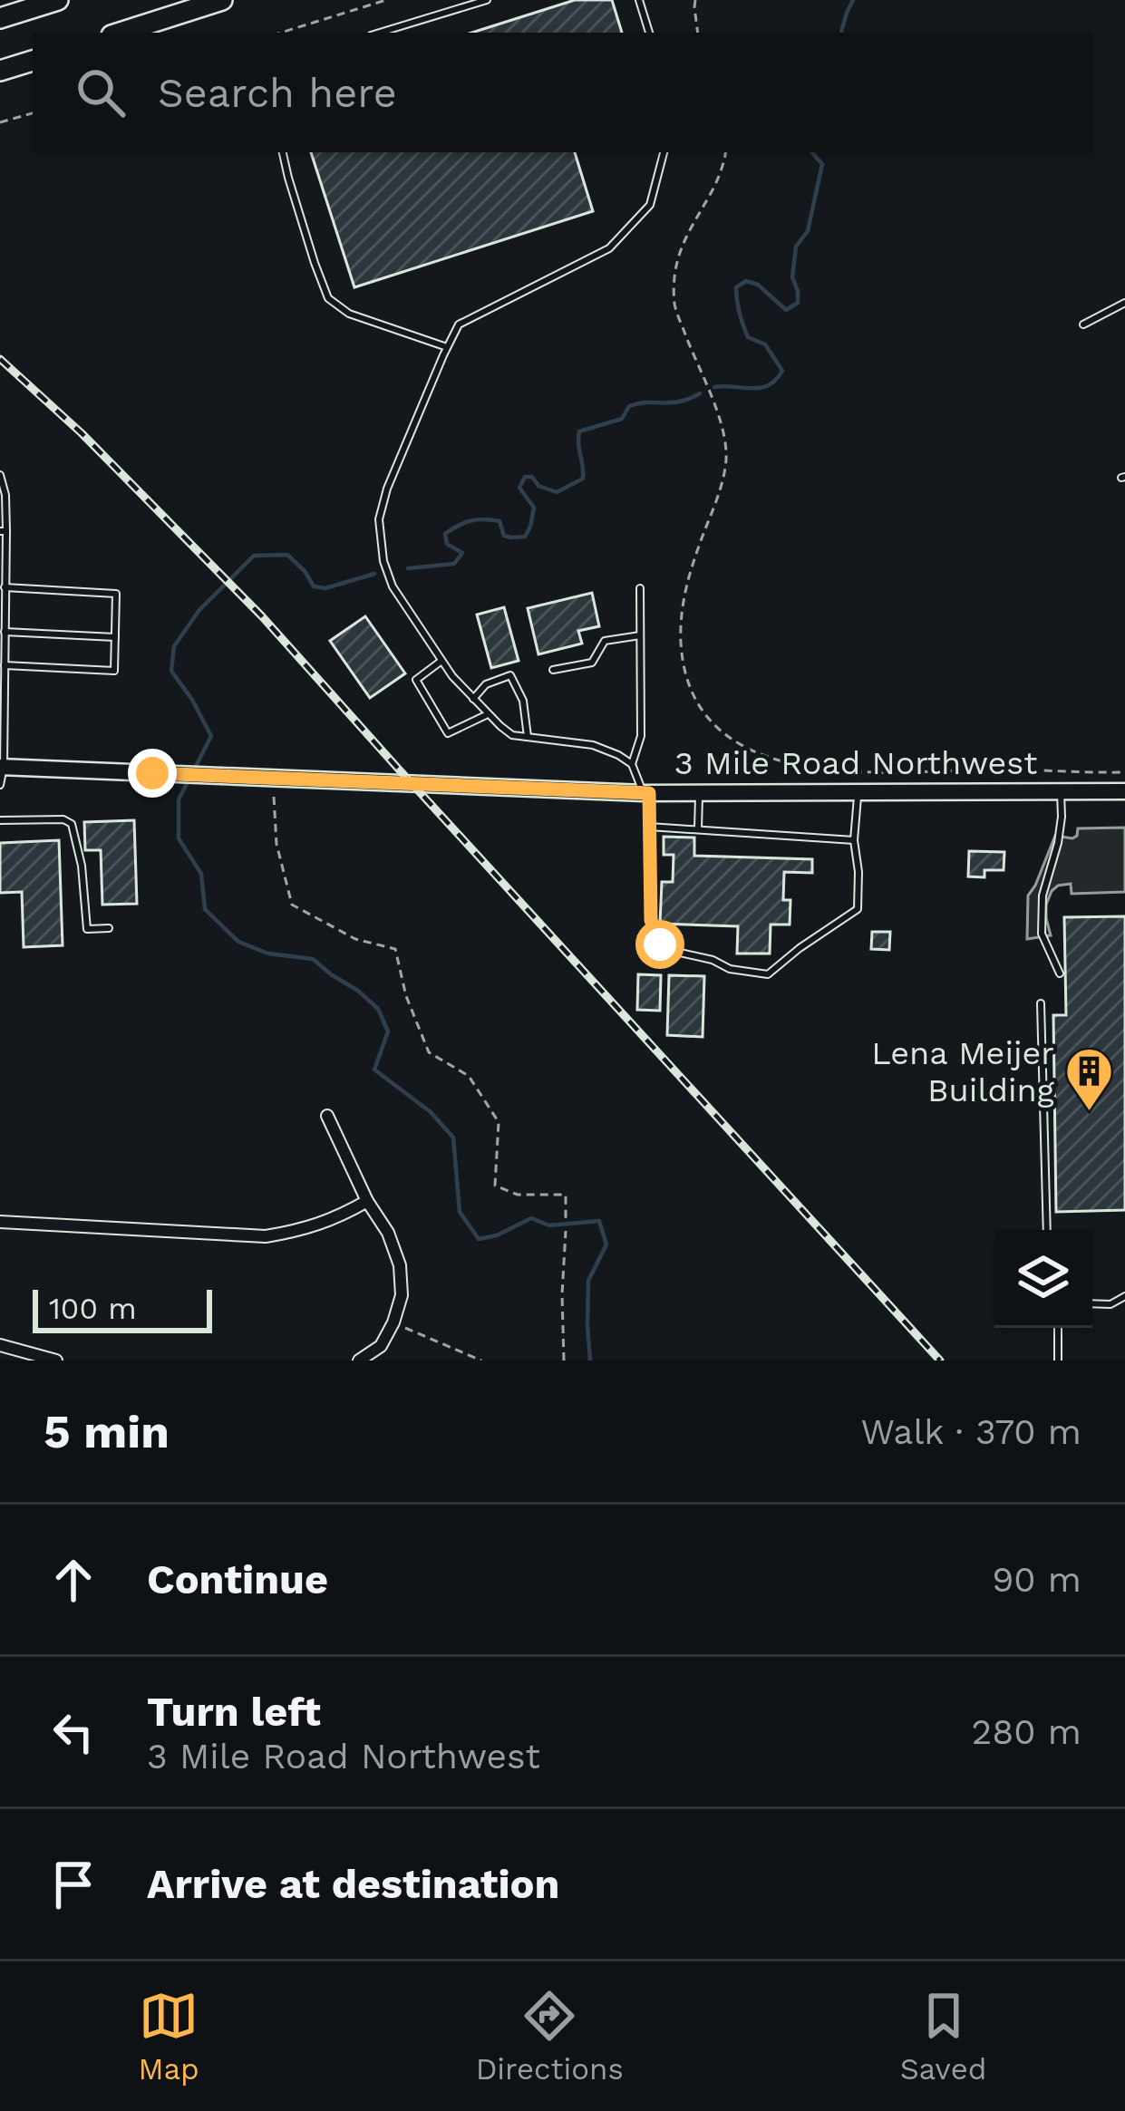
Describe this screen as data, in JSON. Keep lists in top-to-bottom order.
{
  "streets": {
    "main road": ["3 Mile Road Northwest"]
  },
  "places": {
    "building": ["Lena Meijer Building"]
  },
  "scale_bar": "100 m",
  "page": {
    "search": "Search here",
    "scale": "100 m",
    "heading": ["5 min", "Walk · 370 m"],
    "list": [
      ["Continue", "90 m"],
      ["Turn left", "3 Mile Road Northwest", "280 m"],
      "Arrive at destination"
    ],
    "nav": ["Map", "Directions", "Saved"]
  }
}
